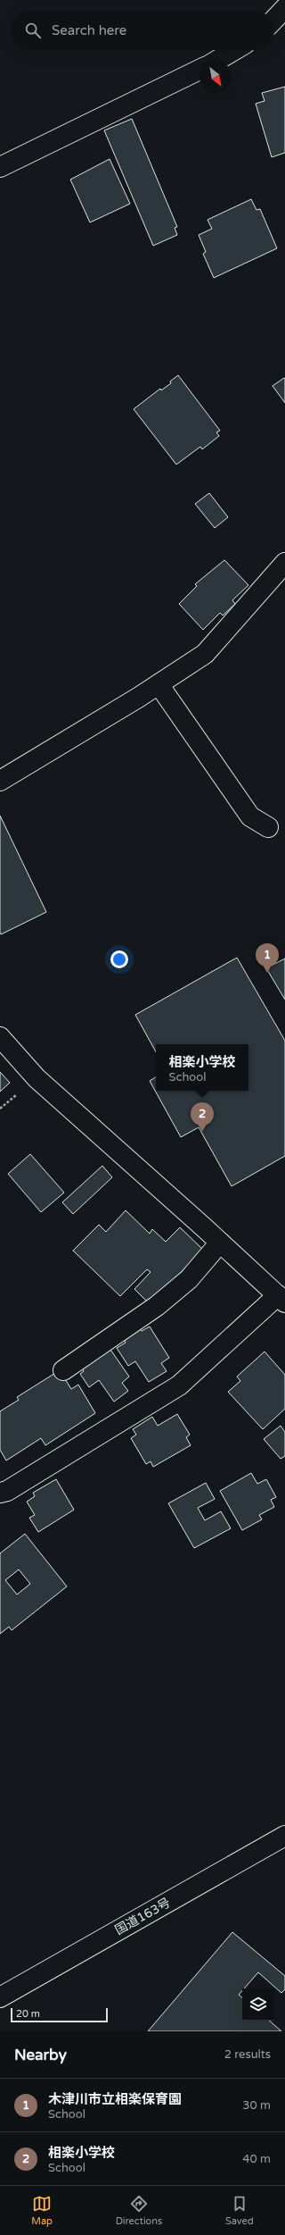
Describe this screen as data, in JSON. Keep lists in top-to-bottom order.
{
  "streets": {
    "main road": ["国道163号"]
  },
  "scale_bar": "20 m",
  "north": "bottom right",
  "page": {
    "search": "Search here",
    "pins": ["1", "2"],
    "popup": ["相楽小学校", "School"],
    "scale": "20 m",
    "heading": ["Nearby", "2 results"],
    "list": [
      {
        "mark": "1",
        "name": "木津川市立相楽保育園",
        "note": "School",
        "value": "30 m"
      },
      {
        "mark": "2",
        "name": "相楽小学校",
        "note": "School",
        "value": "40 m"
      }
    ],
    "nav": ["Map", "Directions", "Saved"]
  }
}
